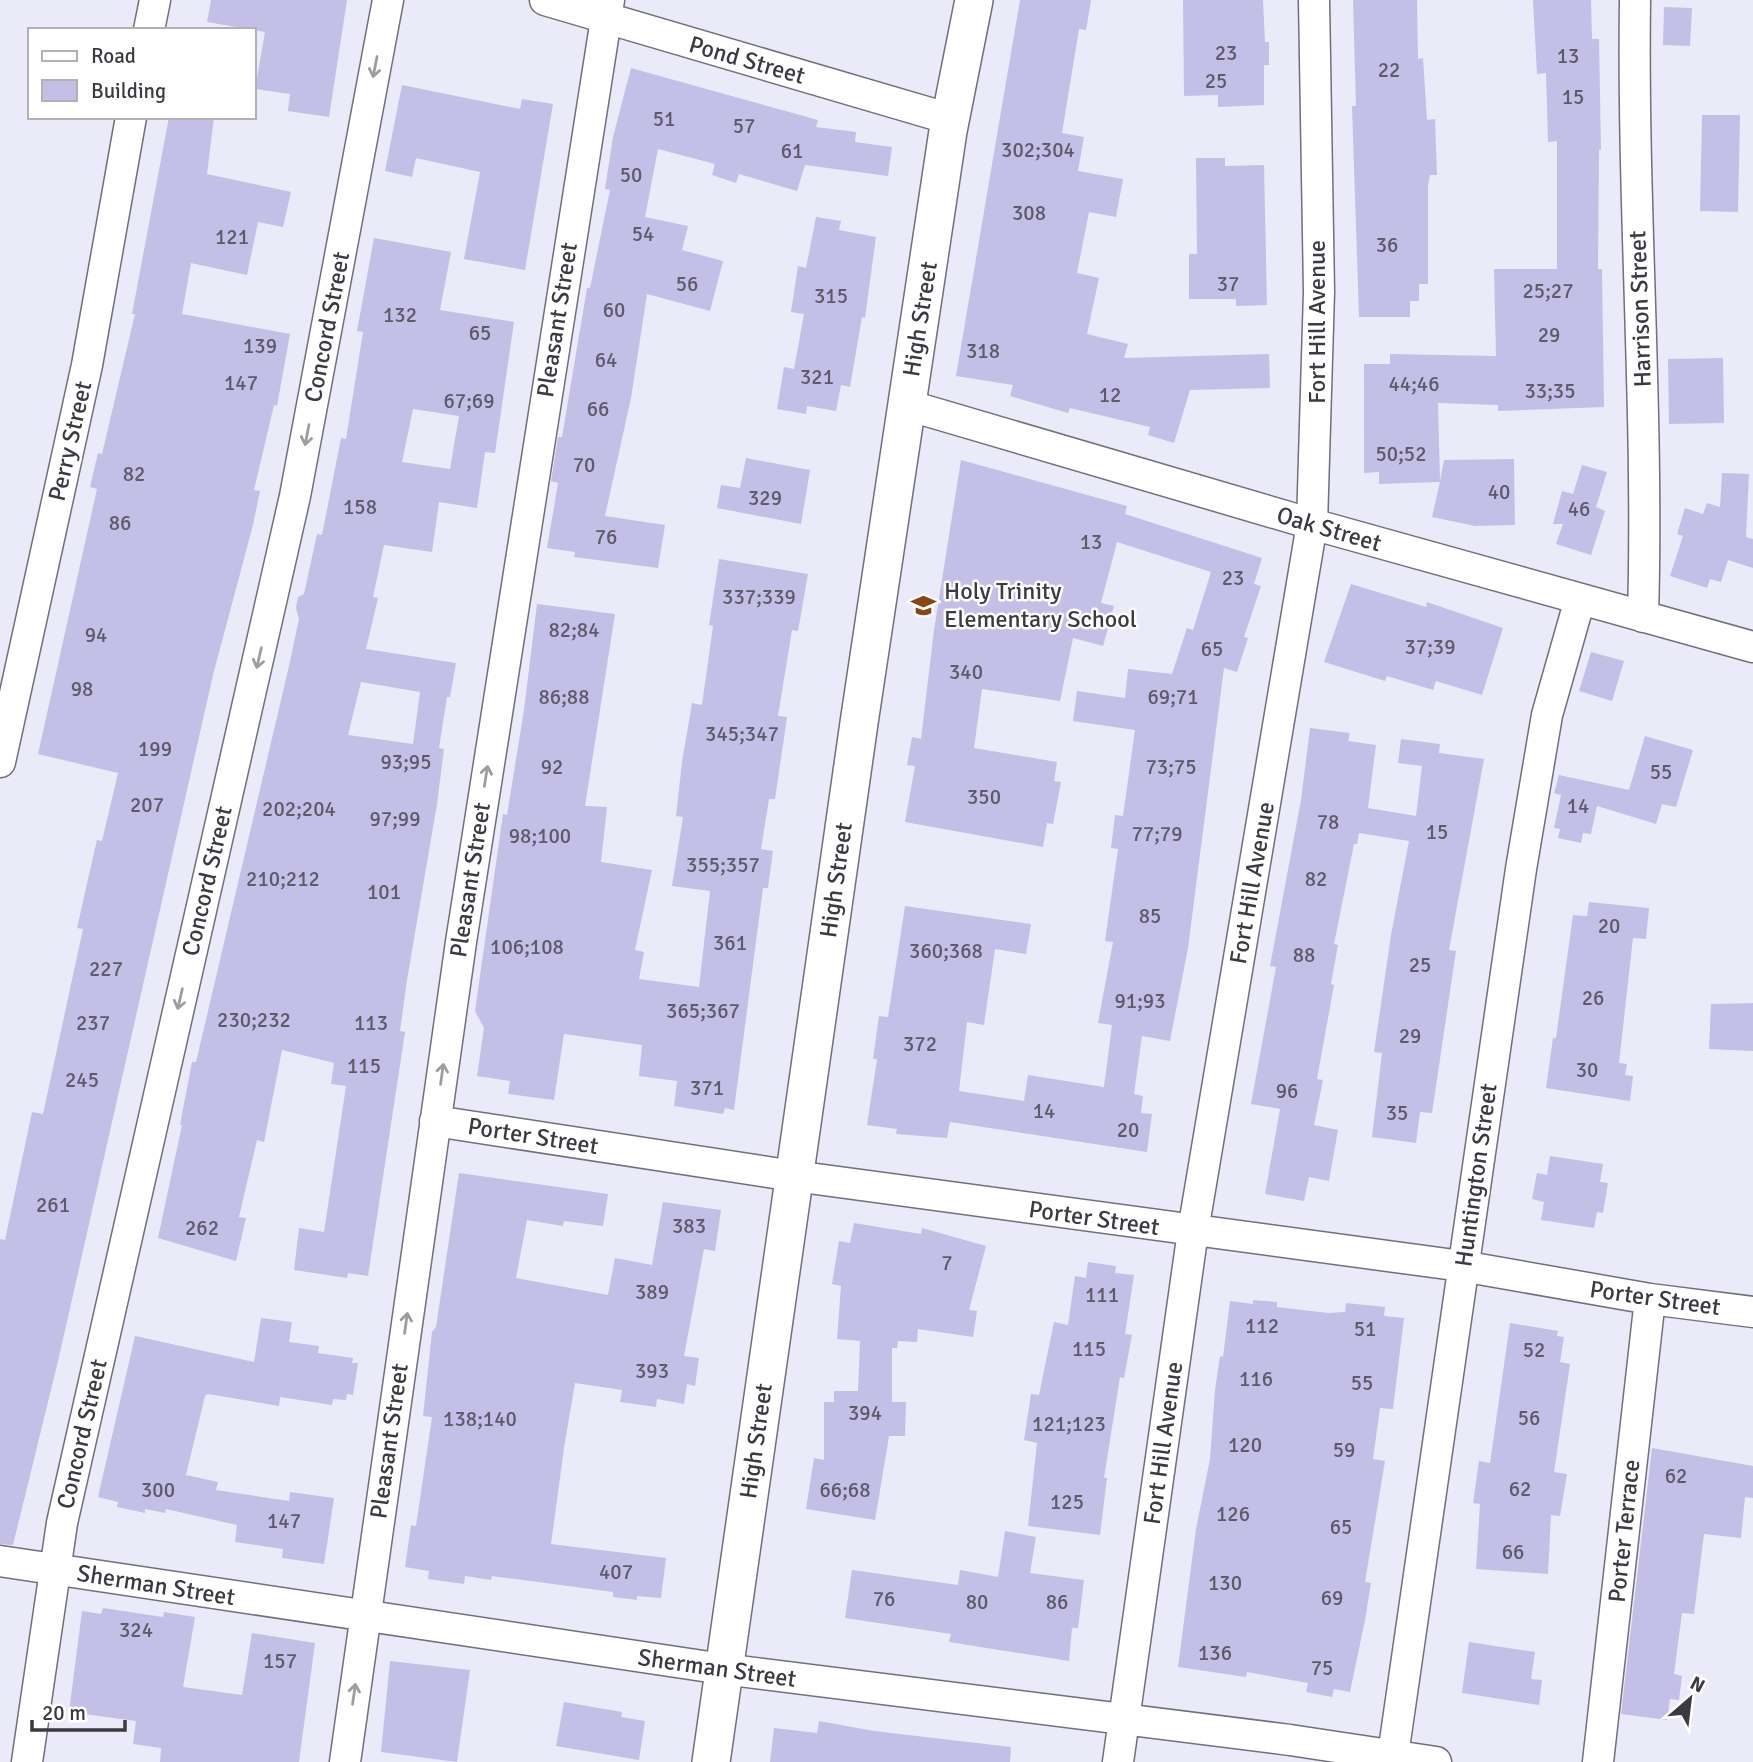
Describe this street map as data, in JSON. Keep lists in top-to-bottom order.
{
  "streets": {
    "street": [
      "Pond Street",
      "Harrison Street",
      "High Street",
      "Pleasant Street",
      "Fort Hill Avenue",
      "Concord Street",
      "Perry Street",
      "Oak Street",
      "Porter Street",
      "Huntington Street",
      "Porter Terrace",
      "Sherman Street"
    ]
  },
  "crossings": [
    ["Pond Street", "High Street"],
    ["Pond Street", "Pleasant Street"],
    ["Harrison Street", "Oak Street"],
    ["High Street", "Oak Street"],
    ["High Street", "Porter Street"],
    ["High Street", "Sherman Street"],
    ["Pleasant Street", "Porter Street"],
    ["Pleasant Street", "Sherman Street"],
    ["Fort Hill Avenue", "Oak Street"],
    ["Fort Hill Avenue", "Porter Street"],
    ["Fort Hill Avenue", "Sherman Street"],
    ["Concord Street", "Sherman Street"],
    ["Oak Street", "Huntington Street"],
    ["Porter Street", "Huntington Street"],
    ["Porter Street", "Porter Terrace"],
    ["Huntington Street", "Sherman Street"]
  ],
  "one_way": ["Pleasant Street", "Concord Street"],
  "places": {
    "school or university": ["Holy Trinity Elementary School"]
  },
  "house_numbers": [
    "23",
    "13",
    "22",
    "25",
    "15",
    "51",
    "57",
    "302;304",
    "61",
    "50",
    "308",
    "54",
    "121",
    "36",
    "56",
    "37",
    "25;27",
    "315",
    "60",
    "132",
    "65",
    "29",
    "139",
    "318",
    "64",
    "321",
    "147",
    "44;46",
    "33;35",
    "12",
    "67;69",
    "66",
    "50;52",
    "70",
    "82",
    "40",
    "329",
    "158",
    "46",
    "86",
    "76",
    "13",
    "23",
    "337;339",
    "82;84",
    "94",
    "37;39",
    "65",
    "340",
    "98",
    "86;88",
    "69;71",
    "345;347",
    "199",
    "93;95",
    "92",
    "73;75",
    "55",
    "350",
    "207",
    "14",
    "202;204",
    "97;99",
    "78",
    "15",
    "77;79",
    "98;100",
    "355;357",
    "210;212",
    "82",
    "101",
    "85",
    "20",
    "361",
    "106;108",
    "360;368",
    "88",
    "25",
    "227",
    "26",
    "91;93",
    "365;367",
    "230;232",
    "237",
    "113",
    "29",
    "372",
    "115",
    "30",
    "245",
    "371",
    "96",
    "14",
    "35",
    "20",
    "261",
    "383",
    "262",
    "7",
    "389",
    "111",
    "112",
    "51",
    "115",
    "52",
    "393",
    "116",
    "55",
    "394",
    "56",
    "138;140",
    "121;123",
    "120",
    "59",
    "62",
    "62",
    "300",
    "66;68",
    "125",
    "126",
    "147",
    "65",
    "66",
    "407",
    "130",
    "69",
    "76",
    "80",
    "86",
    "324",
    "136",
    "157",
    "75"
  ],
  "legend": ["Road", "Building"],
  "scale_bar": "20 m",
  "north": "top right"
}
